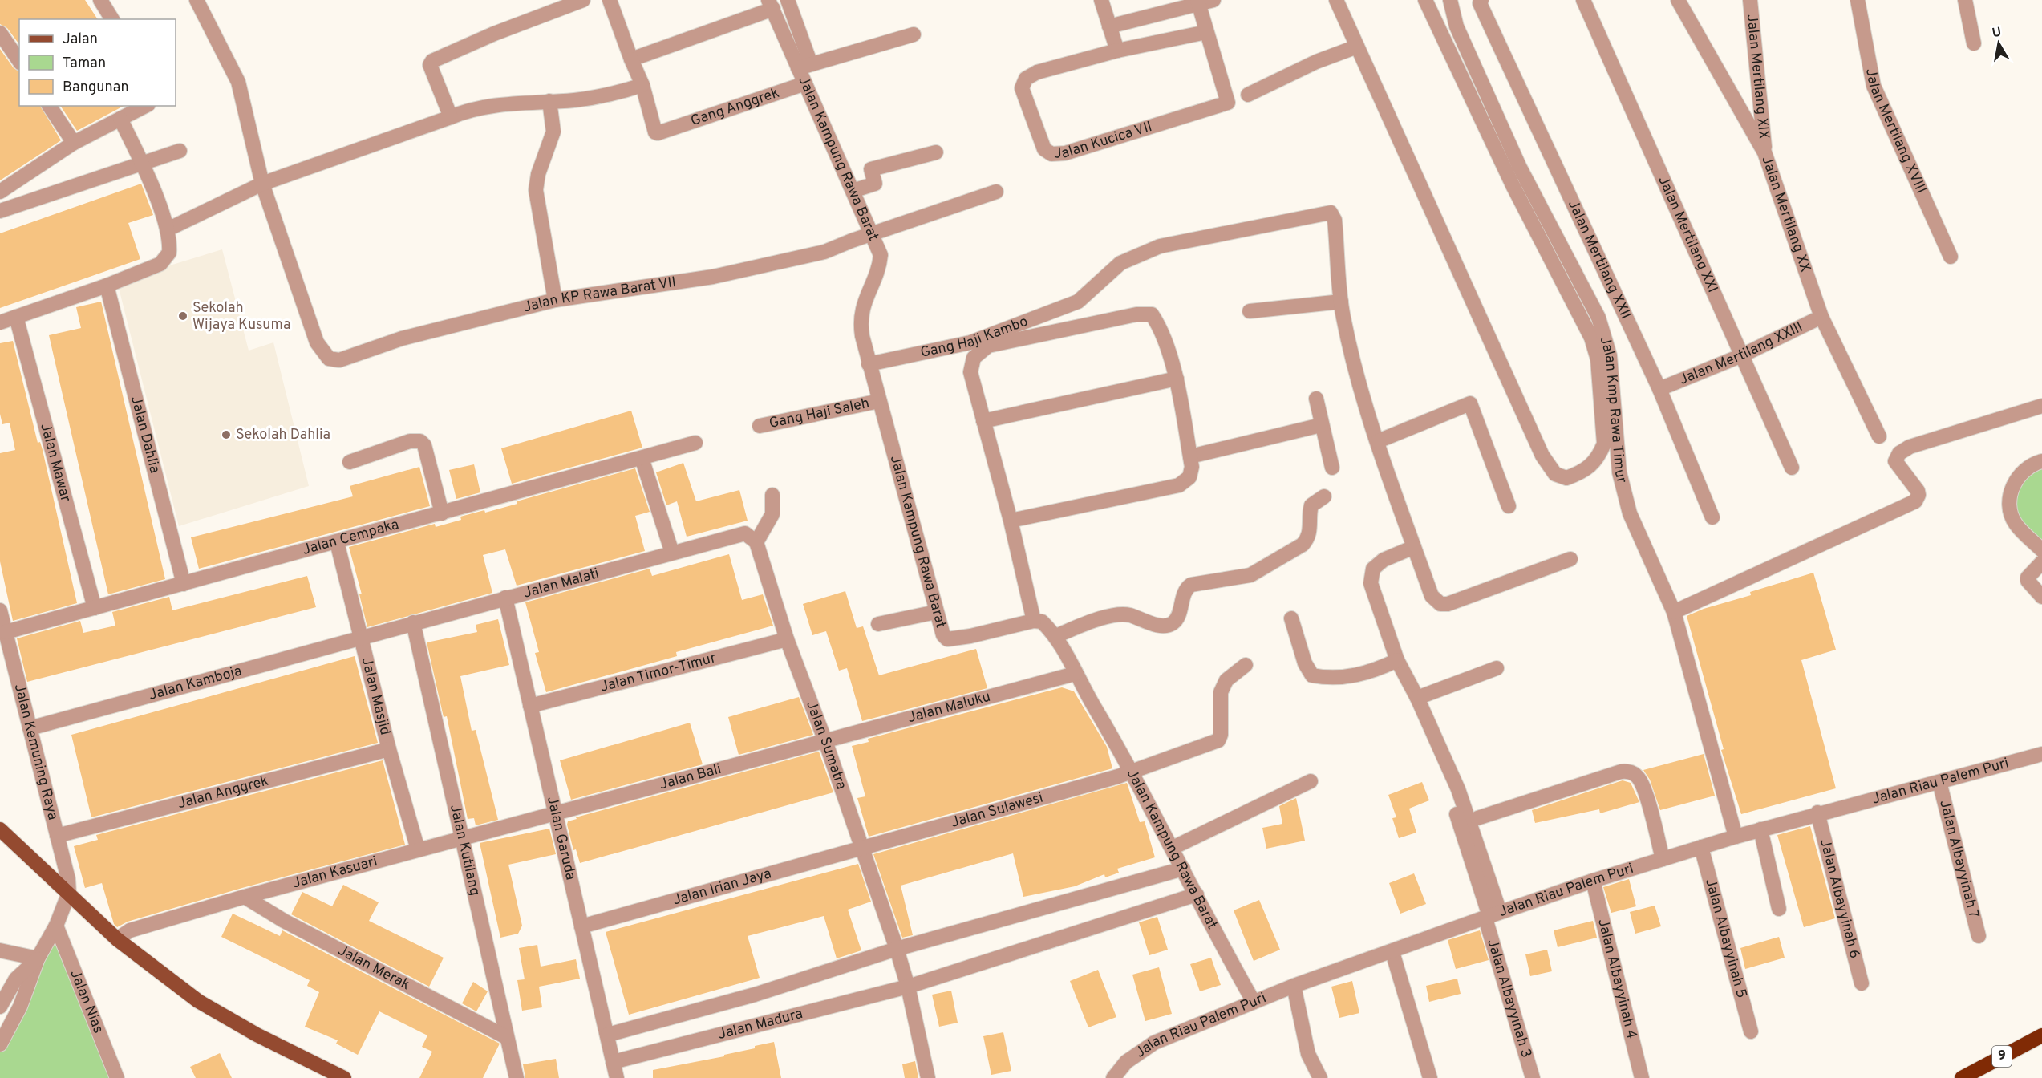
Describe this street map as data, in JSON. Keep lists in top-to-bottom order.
{
  "streets": {
    "highway": ["9"],
    "street": [
      "Jalan Mertilang XIX",
      "Gang Anggrek",
      "Jalan Mertilang XVIII",
      "Jalan Kucica VII",
      "Jalan Kampung Rawa Barat",
      "Jalan Mertilang XX",
      "Jalan Mertilang XXI",
      "Jalan Mertilang XXII",
      "Jalan KP Rawa Barat VII",
      "Gang Haji Kambo",
      "Jalan Mertilang XXIII",
      "Jalan Kmp Rawa Timur",
      "Gang Haji Saleh",
      "Jalan Dahlia",
      "Jalan Mawar",
      "Jalan Cempaka",
      "Jalan Malati",
      "Jalan Timor-Timur",
      "Jalan Kamboja",
      "Jalan Masjid",
      "Jalan Maluku",
      "Jalan Sumatra",
      "Jalan Kemuning Raya",
      "Jalan Bali",
      "Jalan Riau Palem Puri",
      "Jalan Anggrek",
      "Jalan Sulawesi",
      "Jalan Garuda",
      "Jalan Kutilang",
      "Jalan Albayyinah 7",
      "Jalan Kasuari",
      "Jalan Irian Jaya",
      "Jalan Albayyinah 6",
      "Jalan Albayyinah 5",
      "Jalan Merak",
      "Jalan Albayyinah 4",
      "Jalan Albayyinah 3",
      "Jalan Nias",
      "Jalan Madura"
    ]
  },
  "crossings": [
    ["Jalan Mertilang XIX", "Jalan Mertilang XX"],
    ["Gang Anggrek", "Jalan Kampung Rawa Barat"],
    ["Jalan Kampung Rawa Barat", "Jalan KP Rawa Barat VII"],
    ["Jalan Kampung Rawa Barat", "Gang Haji Kambo"],
    ["Jalan Kampung Rawa Barat", "Gang Haji Saleh"],
    ["Jalan Kampung Rawa Barat", "Jalan Maluku"],
    ["Jalan Kampung Rawa Barat", "Jalan Riau Palem Puri"],
    ["Jalan Kampung Rawa Barat", "Jalan Sulawesi"],
    ["Jalan Mertilang XX", "Jalan Mertilang XXIII"],
    ["Jalan Mertilang XXI", "Jalan Mertilang XXIII"],
    ["Jalan Mertilang XXII", "Jalan Mertilang XXIII"],
    ["Jalan Kmp Rawa Timur", "Jalan Riau Palem Puri"],
    ["Jalan Dahlia", "Jalan Cempaka"],
    ["Jalan Mawar", "Jalan Cempaka"],
    ["Jalan Cempaka", "Jalan Masjid"],
    ["Jalan Cempaka", "Jalan Kemuning Raya"],
    ["Jalan Malati", "Jalan Kamboja"],
    ["Jalan Malati", "Jalan Masjid"],
    ["Jalan Malati", "Jalan Sumatra"],
    ["Jalan Malati", "Jalan Garuda"],
    ["Jalan Malati", "Jalan Kutilang"],
    ["Jalan Timor-Timur", "Jalan Sumatra"],
    ["Jalan Timor-Timur", "Jalan Garuda"],
    ["Jalan Kamboja", "Jalan Masjid"],
    ["Jalan Kamboja", "Jalan Kemuning Raya"],
    ["Jalan Masjid", "Jalan Anggrek"],
    ["Jalan Masjid", "Jalan Kasuari"],
    ["Jalan Maluku", "Jalan Sumatra"],
    ["Jalan Maluku", "Jalan Bali"],
    ["Jalan Sumatra", "Jalan Bali"],
    ["Jalan Sumatra", "Jalan Sulawesi"],
    ["Jalan Sumatra", "Jalan Irian Jaya"],
    ["Jalan Sumatra", "Jalan Madura"],
    ["Jalan Kemuning Raya", "Jalan Anggrek"],
    ["Jalan Bali", "Jalan Garuda"],
    ["Jalan Bali", "Jalan Kasuari"],
    ["Jalan Riau Palem Puri", "Jalan Albayyinah 7"],
    ["Jalan Riau Palem Puri", "Jalan Albayyinah 6"],
    ["Jalan Riau Palem Puri", "Jalan Albayyinah 5"],
    ["Jalan Riau Palem Puri", "Jalan Albayyinah 4"],
    ["Jalan Riau Palem Puri", "Jalan Albayyinah 3"],
    ["Jalan Sulawesi", "Jalan Irian Jaya"],
    ["Jalan Garuda", "Jalan Kasuari"],
    ["Jalan Garuda", "Jalan Irian Jaya"],
    ["Jalan Garuda", "Jalan Madura"],
    ["Jalan Kutilang", "Jalan Kasuari"],
    ["Jalan Kutilang", "Jalan Merak"],
    ["Jalan Kasuari", "Jalan Merak"]
  ],
  "places": ["Sekolah Wijaya Kusuma", "Sekolah Dahlia"],
  "legend": ["Jalan", "Taman", "Bangunan"],
  "north": "top"
}
